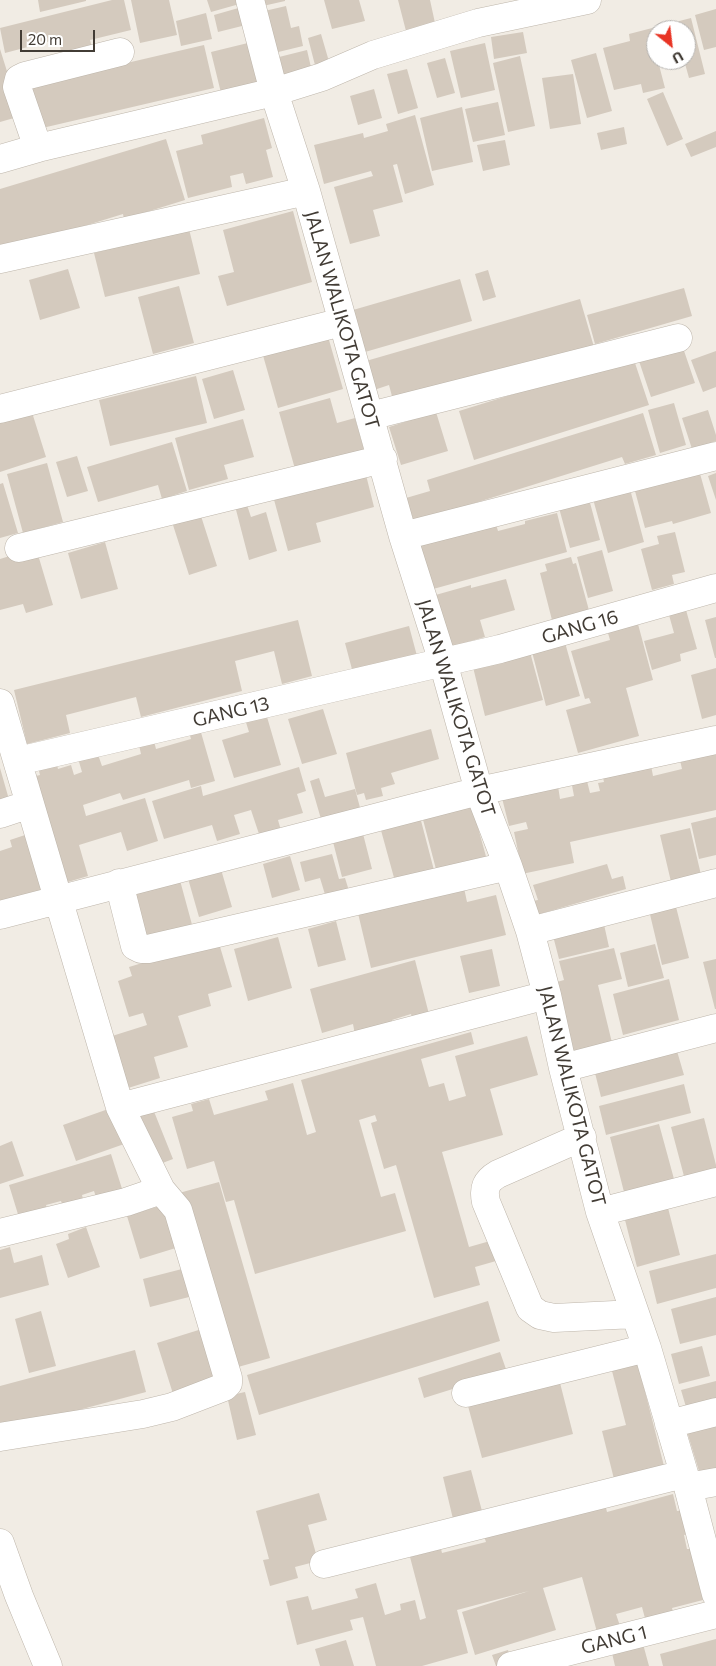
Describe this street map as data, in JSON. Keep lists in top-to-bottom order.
{
  "streets": {
    "street": [
      "JALAN WALIKOTA GATOT",
      "GANG 16",
      "GANG 13",
      "GANG 1"
    ]
  },
  "crossings": [
    ["JALAN WALIKOTA GATOT", "GANG 16"],
    ["JALAN WALIKOTA GATOT", "GANG 13"],
    ["GANG 16", "GANG 13"]
  ],
  "scale_bar": "20 m",
  "north": "bottom right"
}
